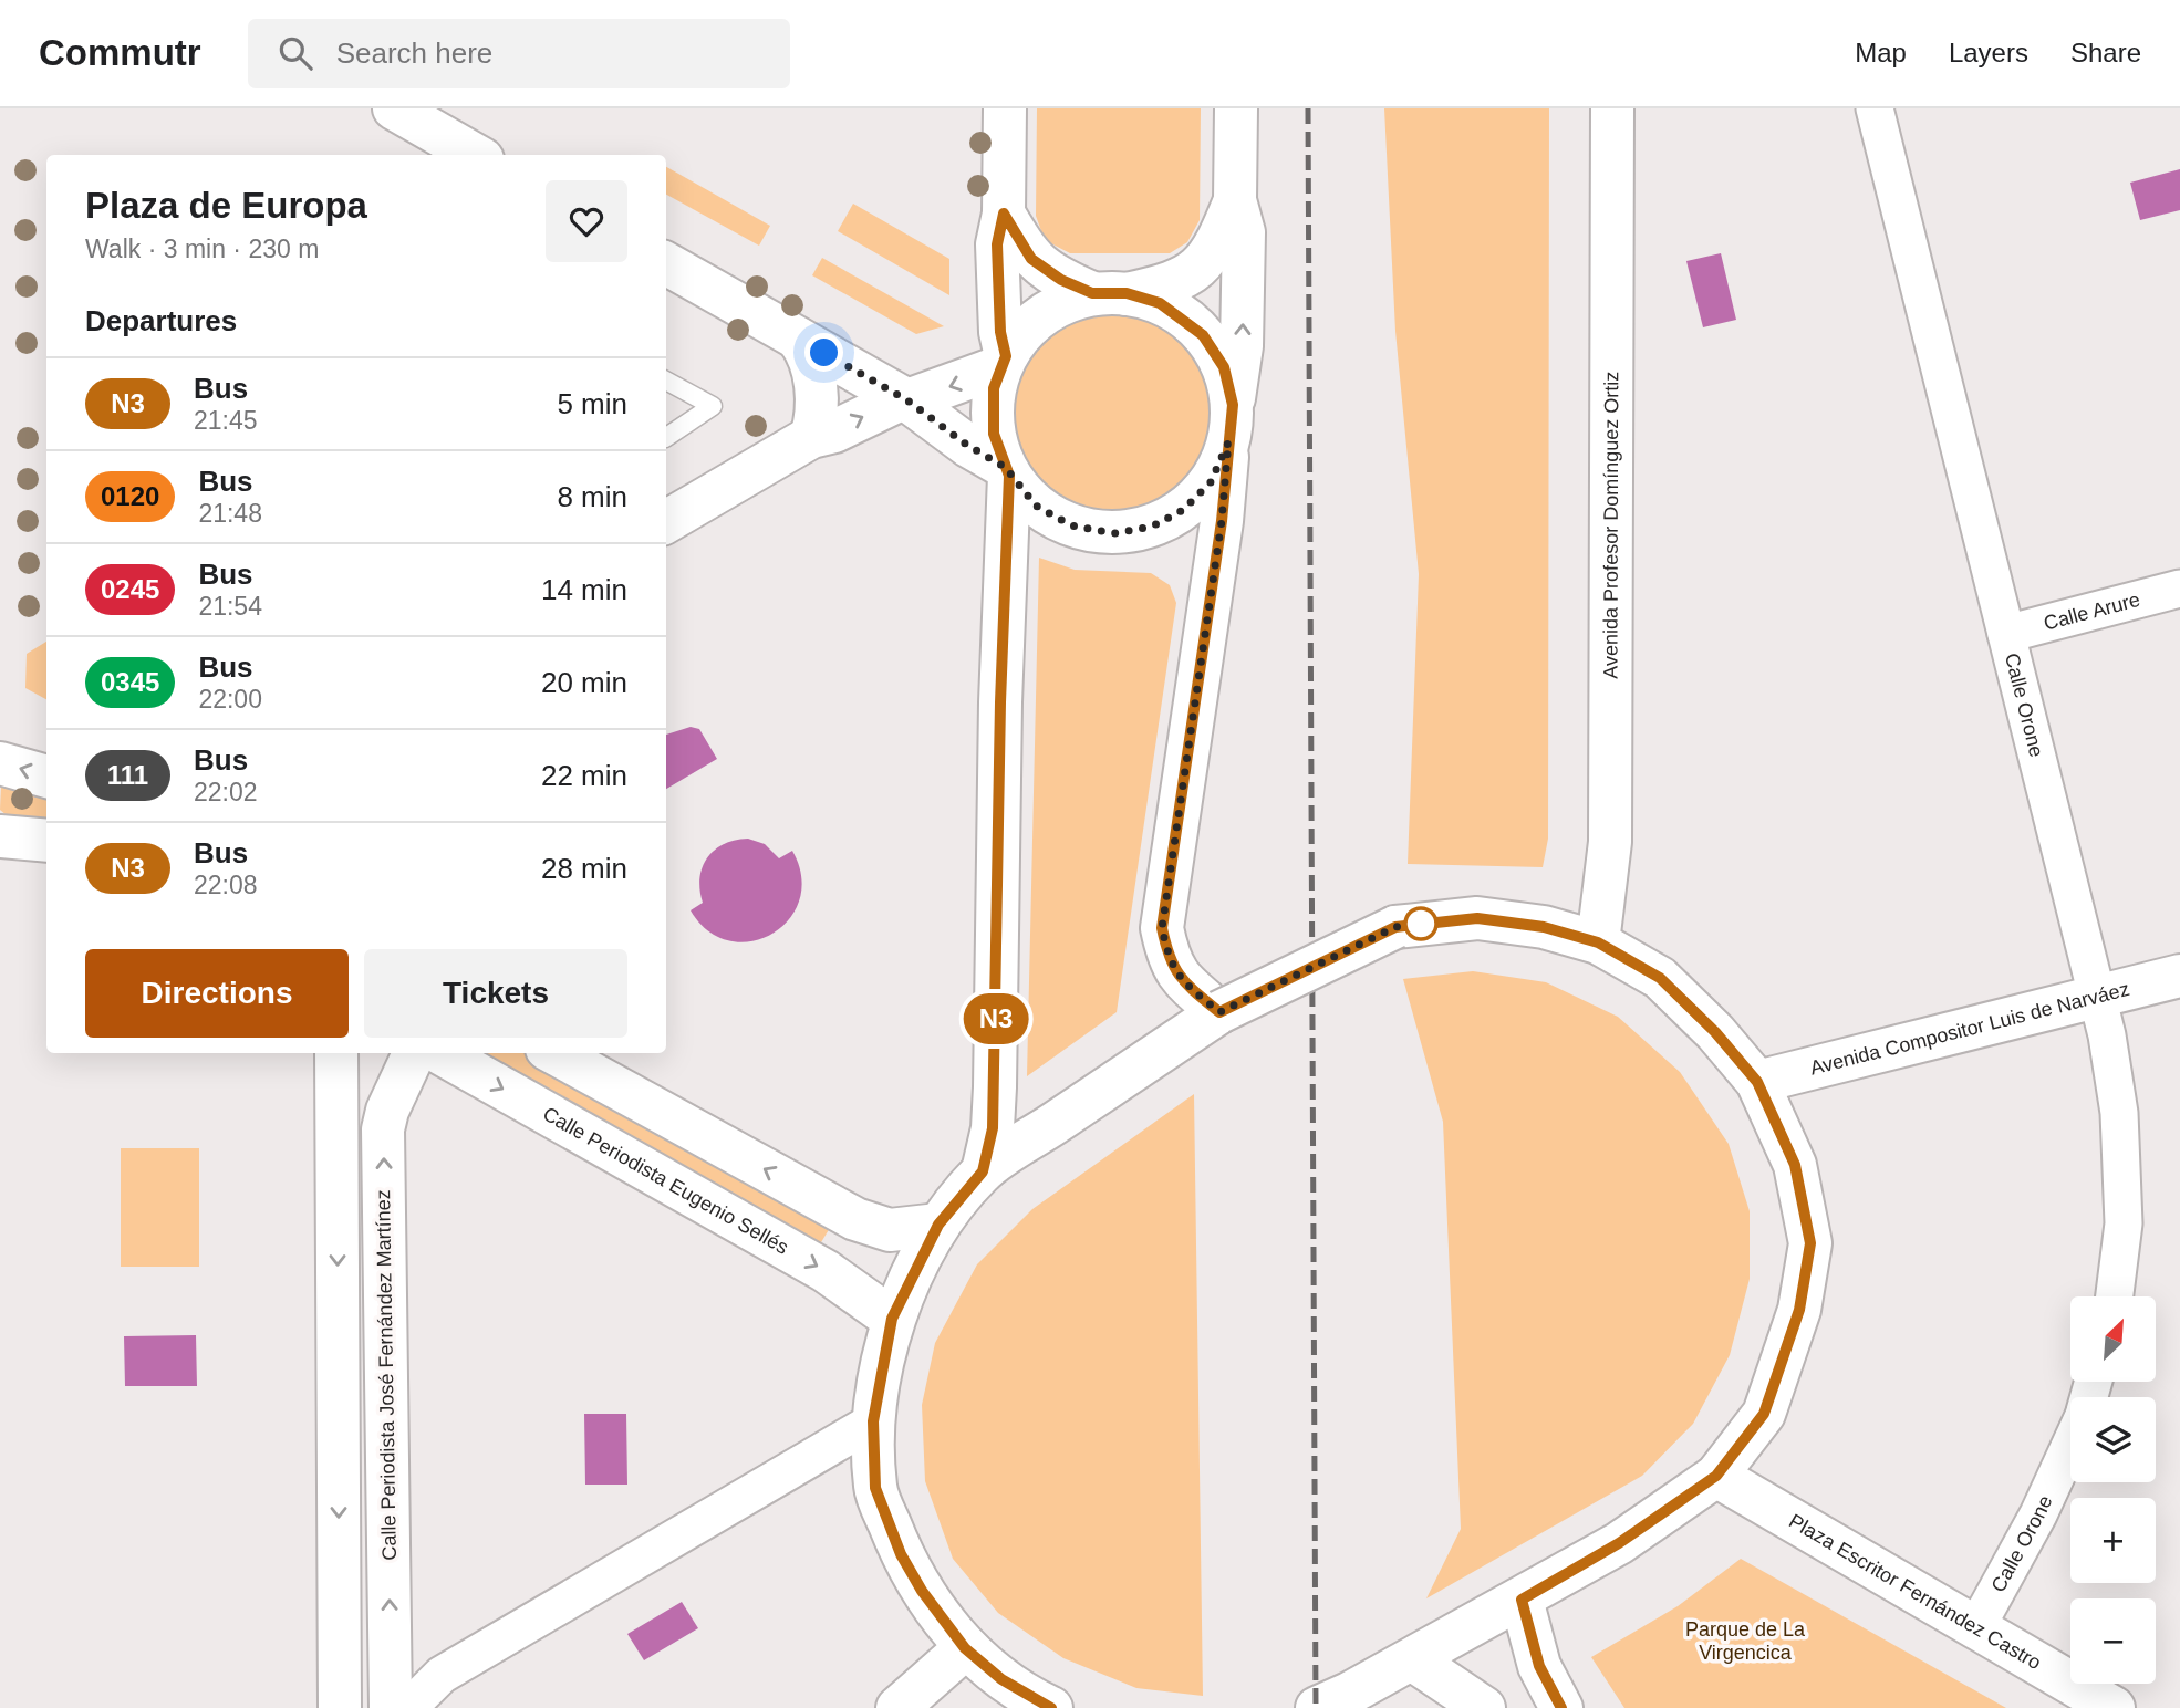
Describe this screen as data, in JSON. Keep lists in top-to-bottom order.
{
  "streets": {
    "main road": [
      "Avenida Profesor Domínguez Ortiz",
      "Avenida Compositor Luis de Narváez",
      "Calle Periodista Eugenio Sellés",
      "Calle Periodista José Fernández Martínez",
      "Plaza Escritor Fernández Castro"
    ],
    "street": ["Calle Arure", "Calle Orone"]
  },
  "crossings": [
    ["Calle Arure", "Calle Orone"],
    ["Calle Orone", "Avenida Compositor Luis de Narváez"],
    ["Calle Orone", "Plaza Escritor Fernández Castro"]
  ],
  "parks": ["Parque de La Virgencica"],
  "lines": ["bus line N3"],
  "north": "top right",
  "page": {
    "header": "Commutr",
    "search": "Search here",
    "nav": ["Map", "Layers", "Share"],
    "on_map": "N3",
    "heading": [
      ["Plaza de Europa", "Walk · 3 min · 230 m"],
      "Departures"
    ],
    "list": [
      {
        "mark": "N3",
        "name": "Bus",
        "note": "21:45",
        "value": "5 min"
      },
      {
        "mark": "0120",
        "name": "Bus",
        "note": "21:48",
        "value": "8 min"
      },
      {
        "mark": "0245",
        "name": "Bus",
        "note": "21:54",
        "value": "14 min"
      },
      {
        "mark": "0345",
        "name": "Bus",
        "note": "22:00",
        "value": "20 min"
      },
      {
        "mark": "111",
        "name": "Bus",
        "note": "22:02",
        "value": "22 min"
      },
      {
        "mark": "N3",
        "name": "Bus",
        "note": "22:08",
        "value": "28 min"
      }
    ],
    "buttons": ["Directions", "Tickets"],
    "map_buttons": ["+", "−"]
  }
}
